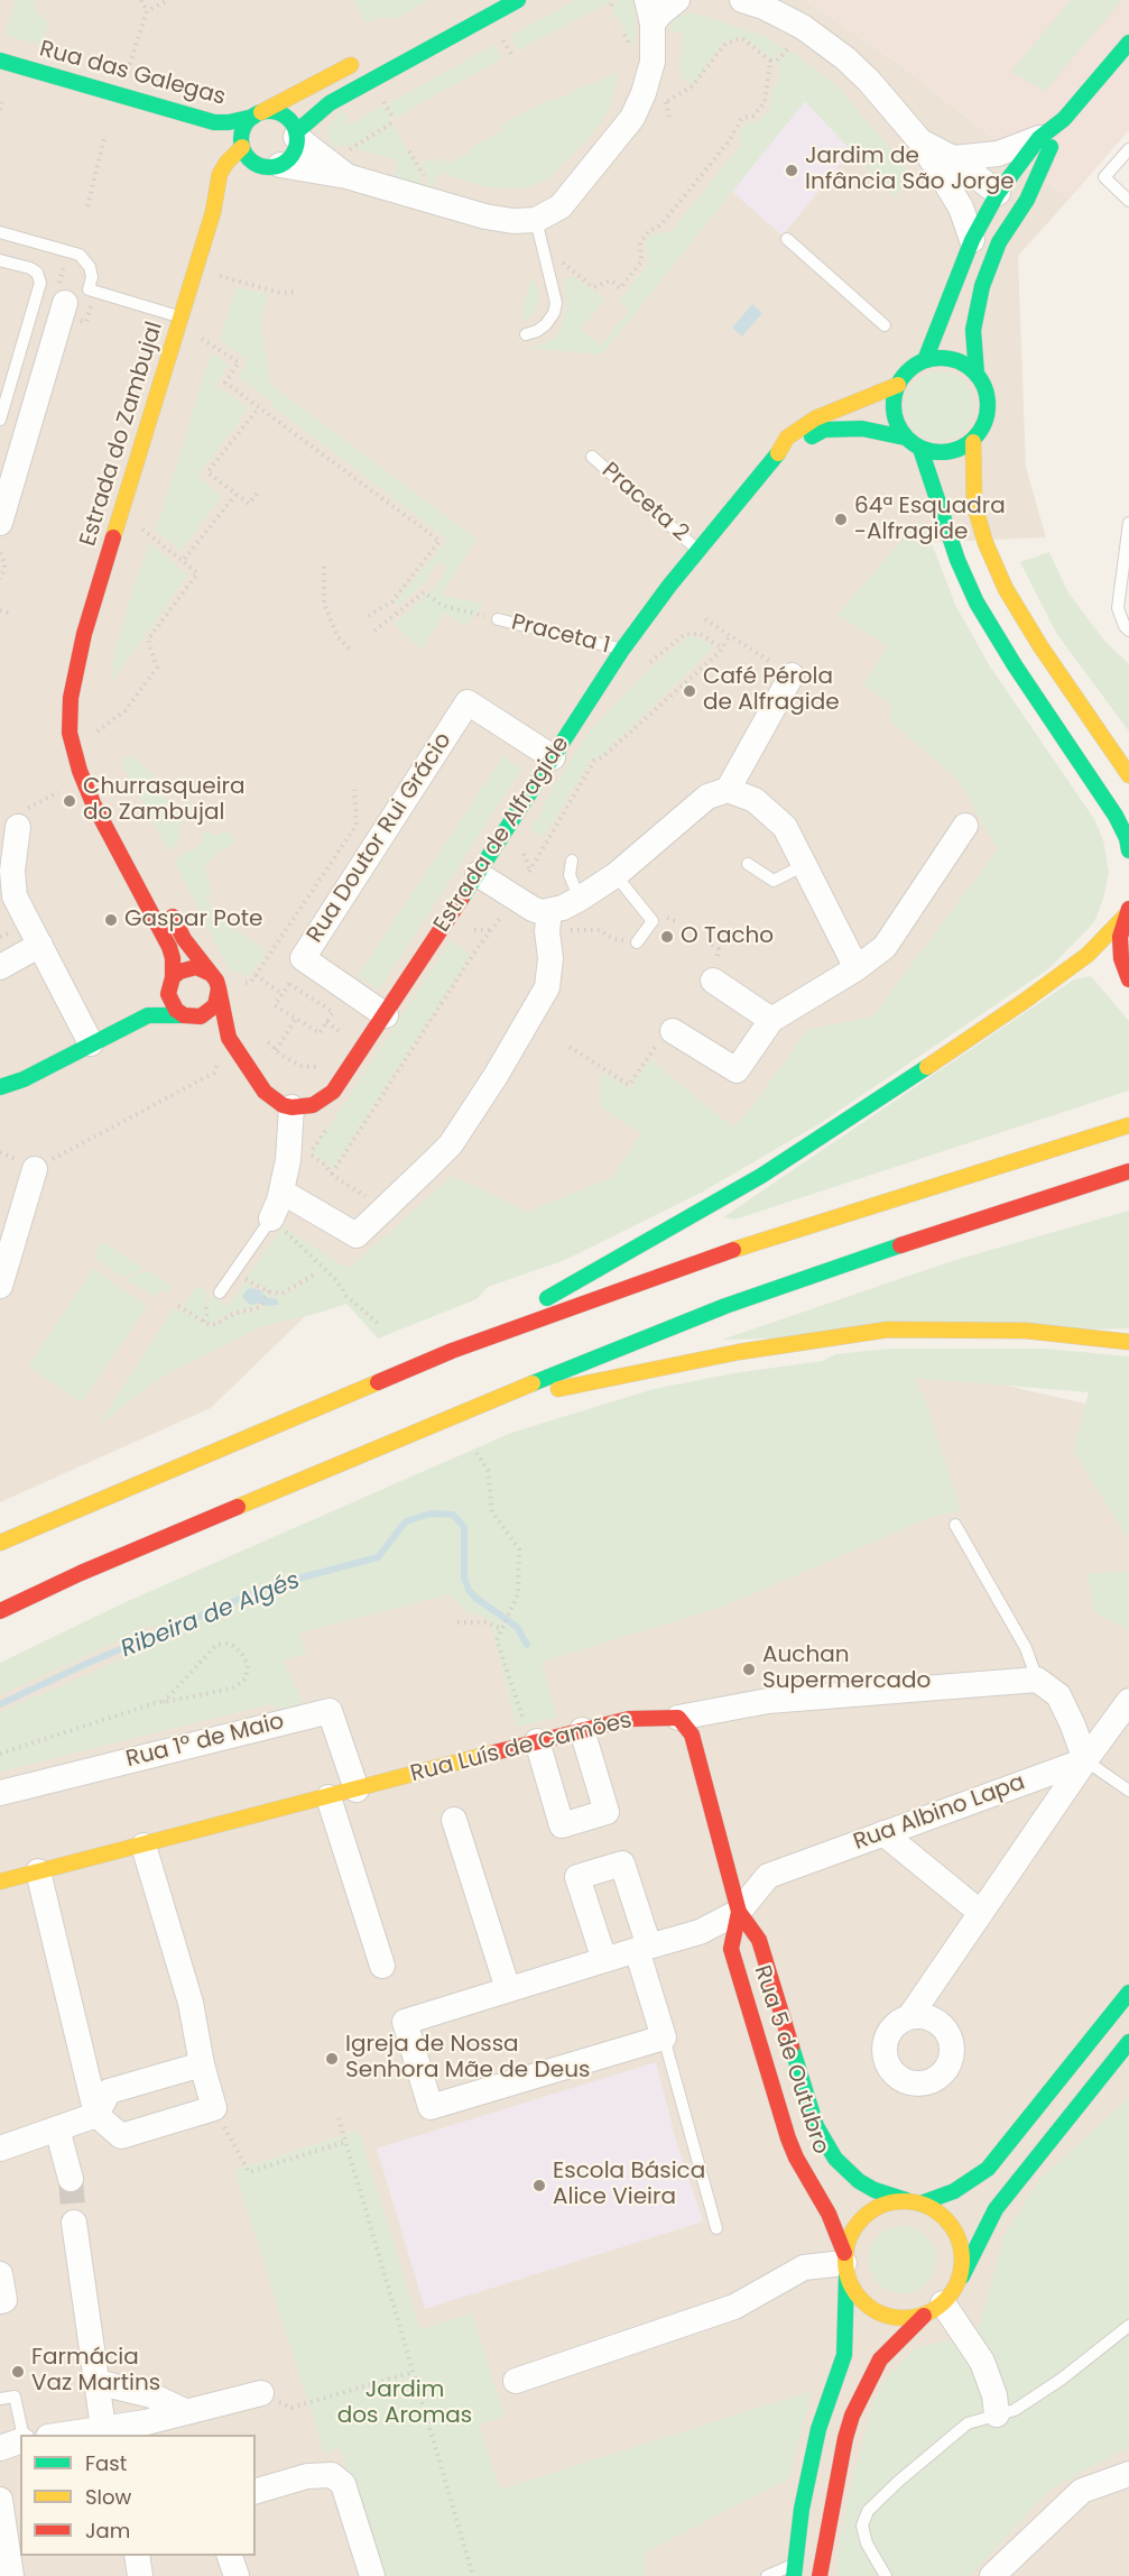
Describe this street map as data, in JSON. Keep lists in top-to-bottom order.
{
  "streets": {
    "main road": [
      "Rua das Galegas",
      "Estrada do Zambujal",
      "Estrada de Alfragide",
      "Rua Luís de Camões",
      "Rua 5 de Outubro"
    ],
    "street": ["Rua Doutor Rui Grácio", "Rua 1º de Maio", "Rua Albino Lapa"],
    "lane": ["Praceta 2", "Praceta 1"]
  },
  "crossings": [
    ["Rua das Galegas", "Estrada do Zambujal"],
    ["Praceta 2", "Estrada de Alfragide"],
    ["Praceta 1", "Estrada de Alfragide"],
    ["Estrada de Alfragide", "Rua Doutor Rui Grácio"],
    ["Rua 1º de Maio", "Rua Luís de Camões"],
    ["Rua Luís de Camões", "Rua 5 de Outubro"],
    ["Rua Albino Lapa", "Rua 5 de Outubro"]
  ],
  "water": ["Ribeira de Algés"],
  "parks": ["Jardim dos Aromas"],
  "places": [
    "Jardim de Infância São Jorge",
    "64ª Esquadra -Alfragide",
    "Café Pérola de Alfragide",
    "Churrasqueira do Zambujal",
    "Gaspar Pote",
    "O Tacho",
    "Auchan Supermercado",
    "Igreja de Nossa Senhora Mãe de Deus",
    "Escola Básica Alice Vieira",
    "Farmácia Vaz Martins"
  ],
  "legend": ["Fast", "Slow", "Jam"]
}
